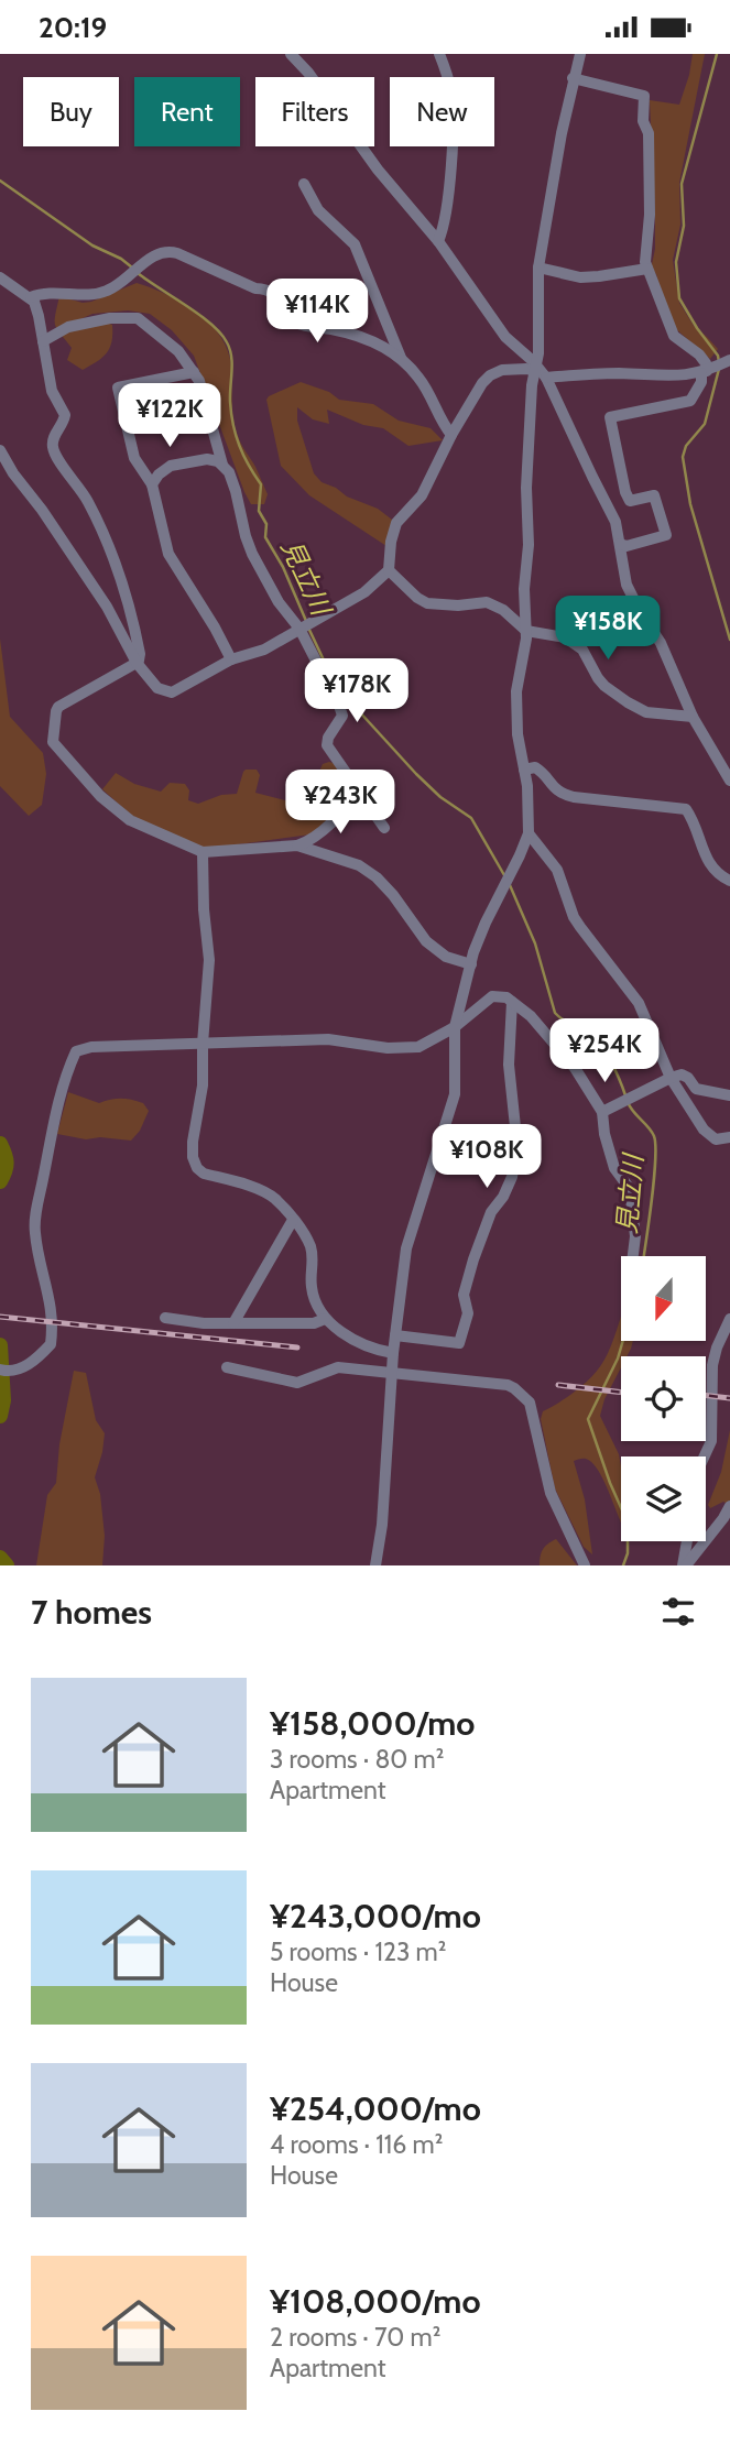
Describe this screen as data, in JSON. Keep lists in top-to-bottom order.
{
  "water": ["見立川"],
  "north": "bottom",
  "page": {
    "status": "20:19",
    "chip": [
      "Buy",
      "Rent",
      "Filters",
      "New"
    ],
    "price": [
      "¥114K",
      "¥122K",
      "¥158K",
      "¥178K",
      "¥243K",
      "¥254K",
      "¥108K"
    ],
    "heading": "7 homes",
    "list": [
      {
        "name": "¥158,000/mo",
        "note": "3 rooms · 80 m² · Apartment"
      },
      {
        "name": "¥243,000/mo",
        "note": "5 rooms · 123 m² · House"
      },
      {
        "name": "¥254,000/mo",
        "note": "4 rooms · 116 m² · House"
      },
      {
        "name": "¥108,000/mo",
        "note": "2 rooms · 70 m² · Apartment"
      }
    ]
  }
}
